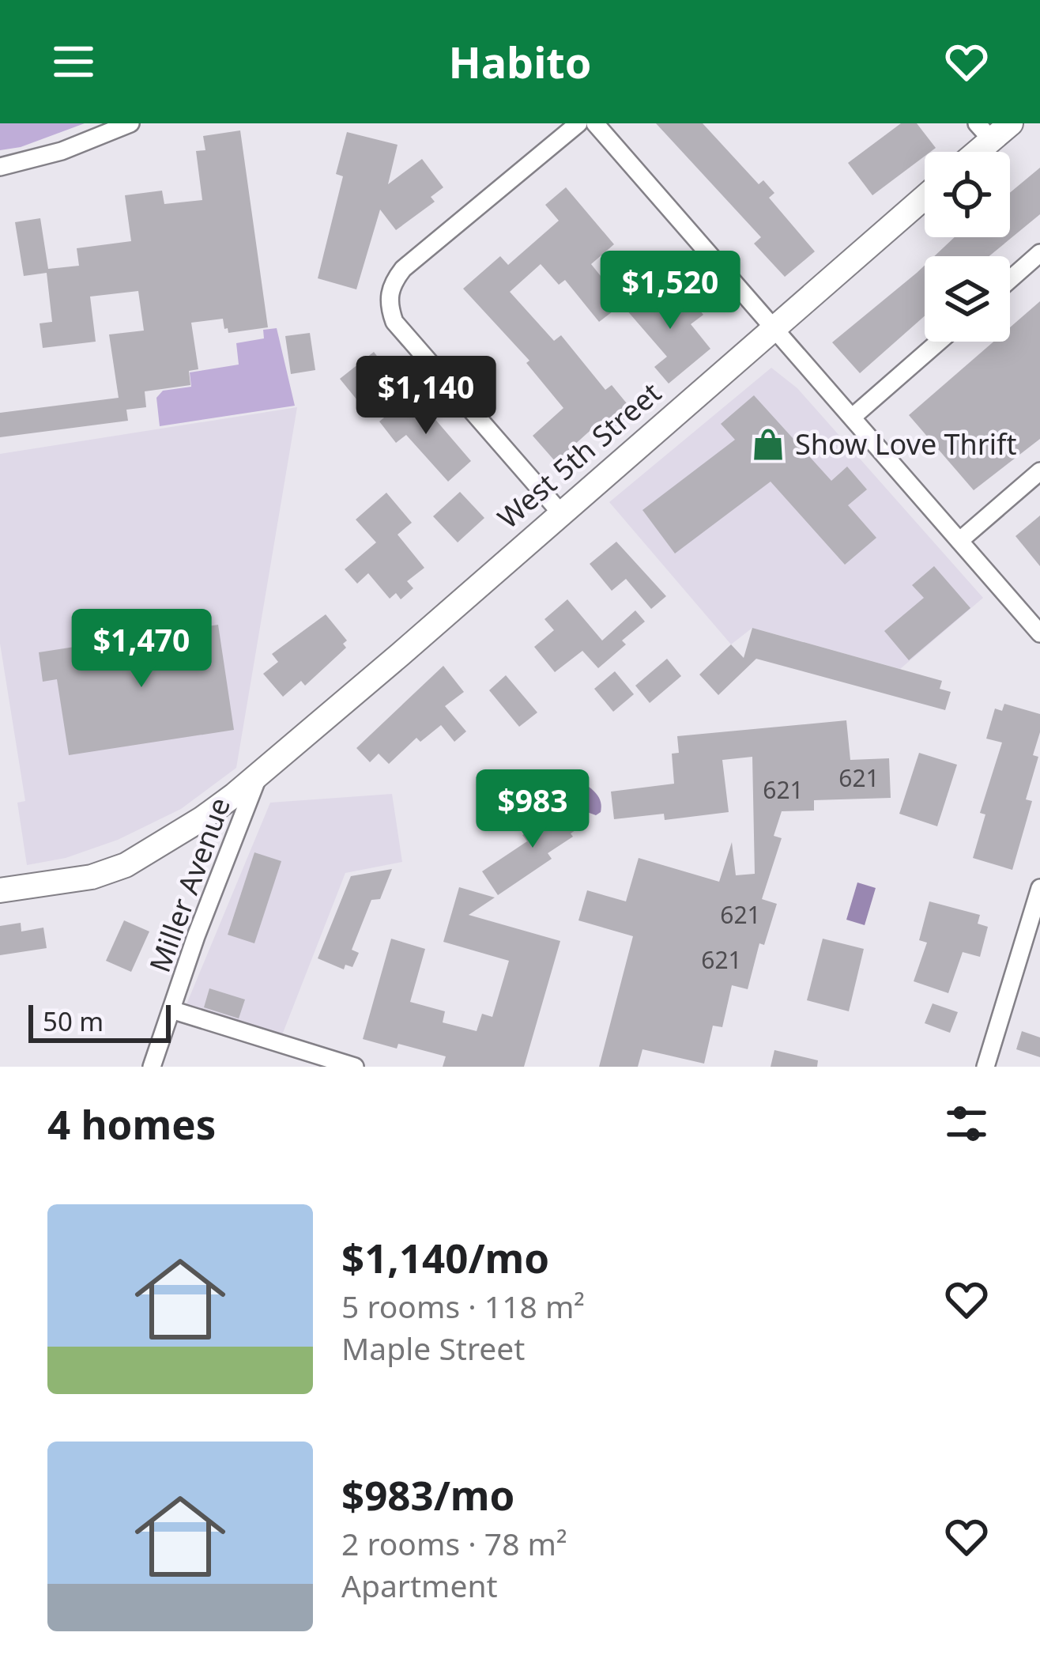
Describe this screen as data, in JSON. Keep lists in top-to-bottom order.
{
  "streets": {
    "street": ["West 5th Street", "Miller Avenue"]
  },
  "crossings": [
    ["West 5th Street", "Miller Avenue"]
  ],
  "places": {
    "shop": ["Show Love Thrift"]
  },
  "house_numbers": [
    "621",
    "621",
    "621",
    "621"
  ],
  "scale_bar": "50 m",
  "page": {
    "header": "Habito",
    "price": [
      "$1,520",
      "$1,140",
      "$1,470",
      "$983"
    ],
    "scale": "50 m",
    "heading": "4 homes",
    "list": [
      {
        "name": "$1,140/mo",
        "note": "5 rooms · 118 m² · Maple Street"
      },
      {
        "name": "$983/mo",
        "note": "2 rooms · 78 m² · Apartment"
      }
    ]
  }
}
